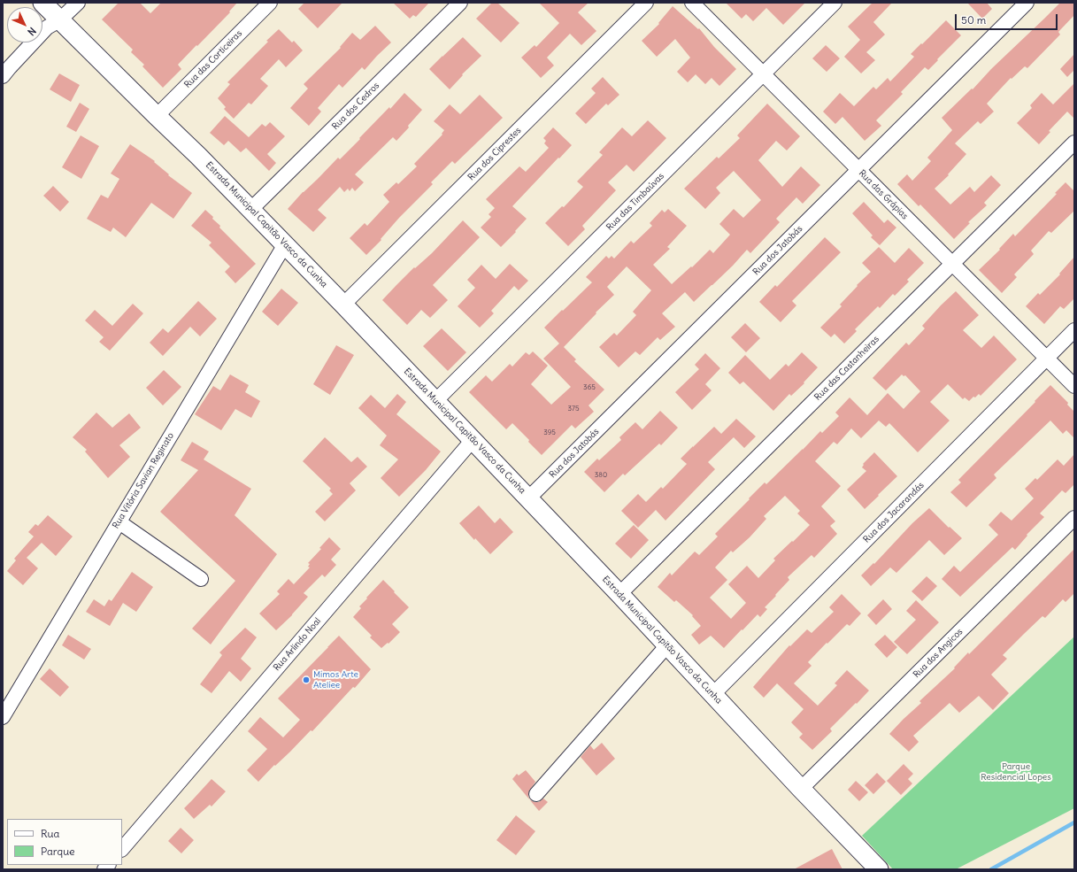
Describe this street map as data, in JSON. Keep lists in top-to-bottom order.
{
  "streets": {
    "main road": ["Estrada Municipal Capitão Vasco da Cunha"],
    "street": [
      "Rua das Corticeiras",
      "Rua dos Cedros",
      "Rua dos Ciprestes",
      "Rua das Grápias",
      "Rua das Timbaúvas",
      "Rua dos Jatobás",
      "Rua das Castanheiras",
      "Rua Vitória Savian Reginato",
      "Rua dos Jacarandás",
      "Rua Arlindo Noal",
      "Rua dos Angicos"
    ]
  },
  "crossings": [
    ["Rua das Corticeiras", "Estrada Municipal Capitão Vasco da Cunha"],
    ["Rua dos Cedros", "Estrada Municipal Capitão Vasco da Cunha"],
    ["Rua dos Ciprestes", "Estrada Municipal Capitão Vasco da Cunha"],
    ["Rua das Grápias", "Rua das Timbaúvas"],
    ["Rua das Grápias", "Rua dos Jatobás"],
    ["Rua das Grápias", "Rua das Castanheiras"],
    ["Rua das Grápias", "Rua dos Jacarandás"],
    ["Rua das Timbaúvas", "Estrada Municipal Capitão Vasco da Cunha"],
    ["Estrada Municipal Capitão Vasco da Cunha", "Rua dos Jatobás"],
    ["Estrada Municipal Capitão Vasco da Cunha", "Rua das Castanheiras"],
    ["Estrada Municipal Capitão Vasco da Cunha", "Rua Vitória Savian Reginato"],
    ["Estrada Municipal Capitão Vasco da Cunha", "Rua dos Jacarandás"],
    ["Estrada Municipal Capitão Vasco da Cunha", "Rua Arlindo Noal"],
    ["Estrada Municipal Capitão Vasco da Cunha", "Rua dos Angicos"]
  ],
  "parks": ["Parque Residencial Lopes"],
  "places": ["Mimos Arte Ateliee"],
  "house_numbers": [
    "365",
    "375",
    "395",
    "380"
  ],
  "legend": ["Rua", "Parque"],
  "scale_bar": "50 m",
  "north": "bottom right"
}
